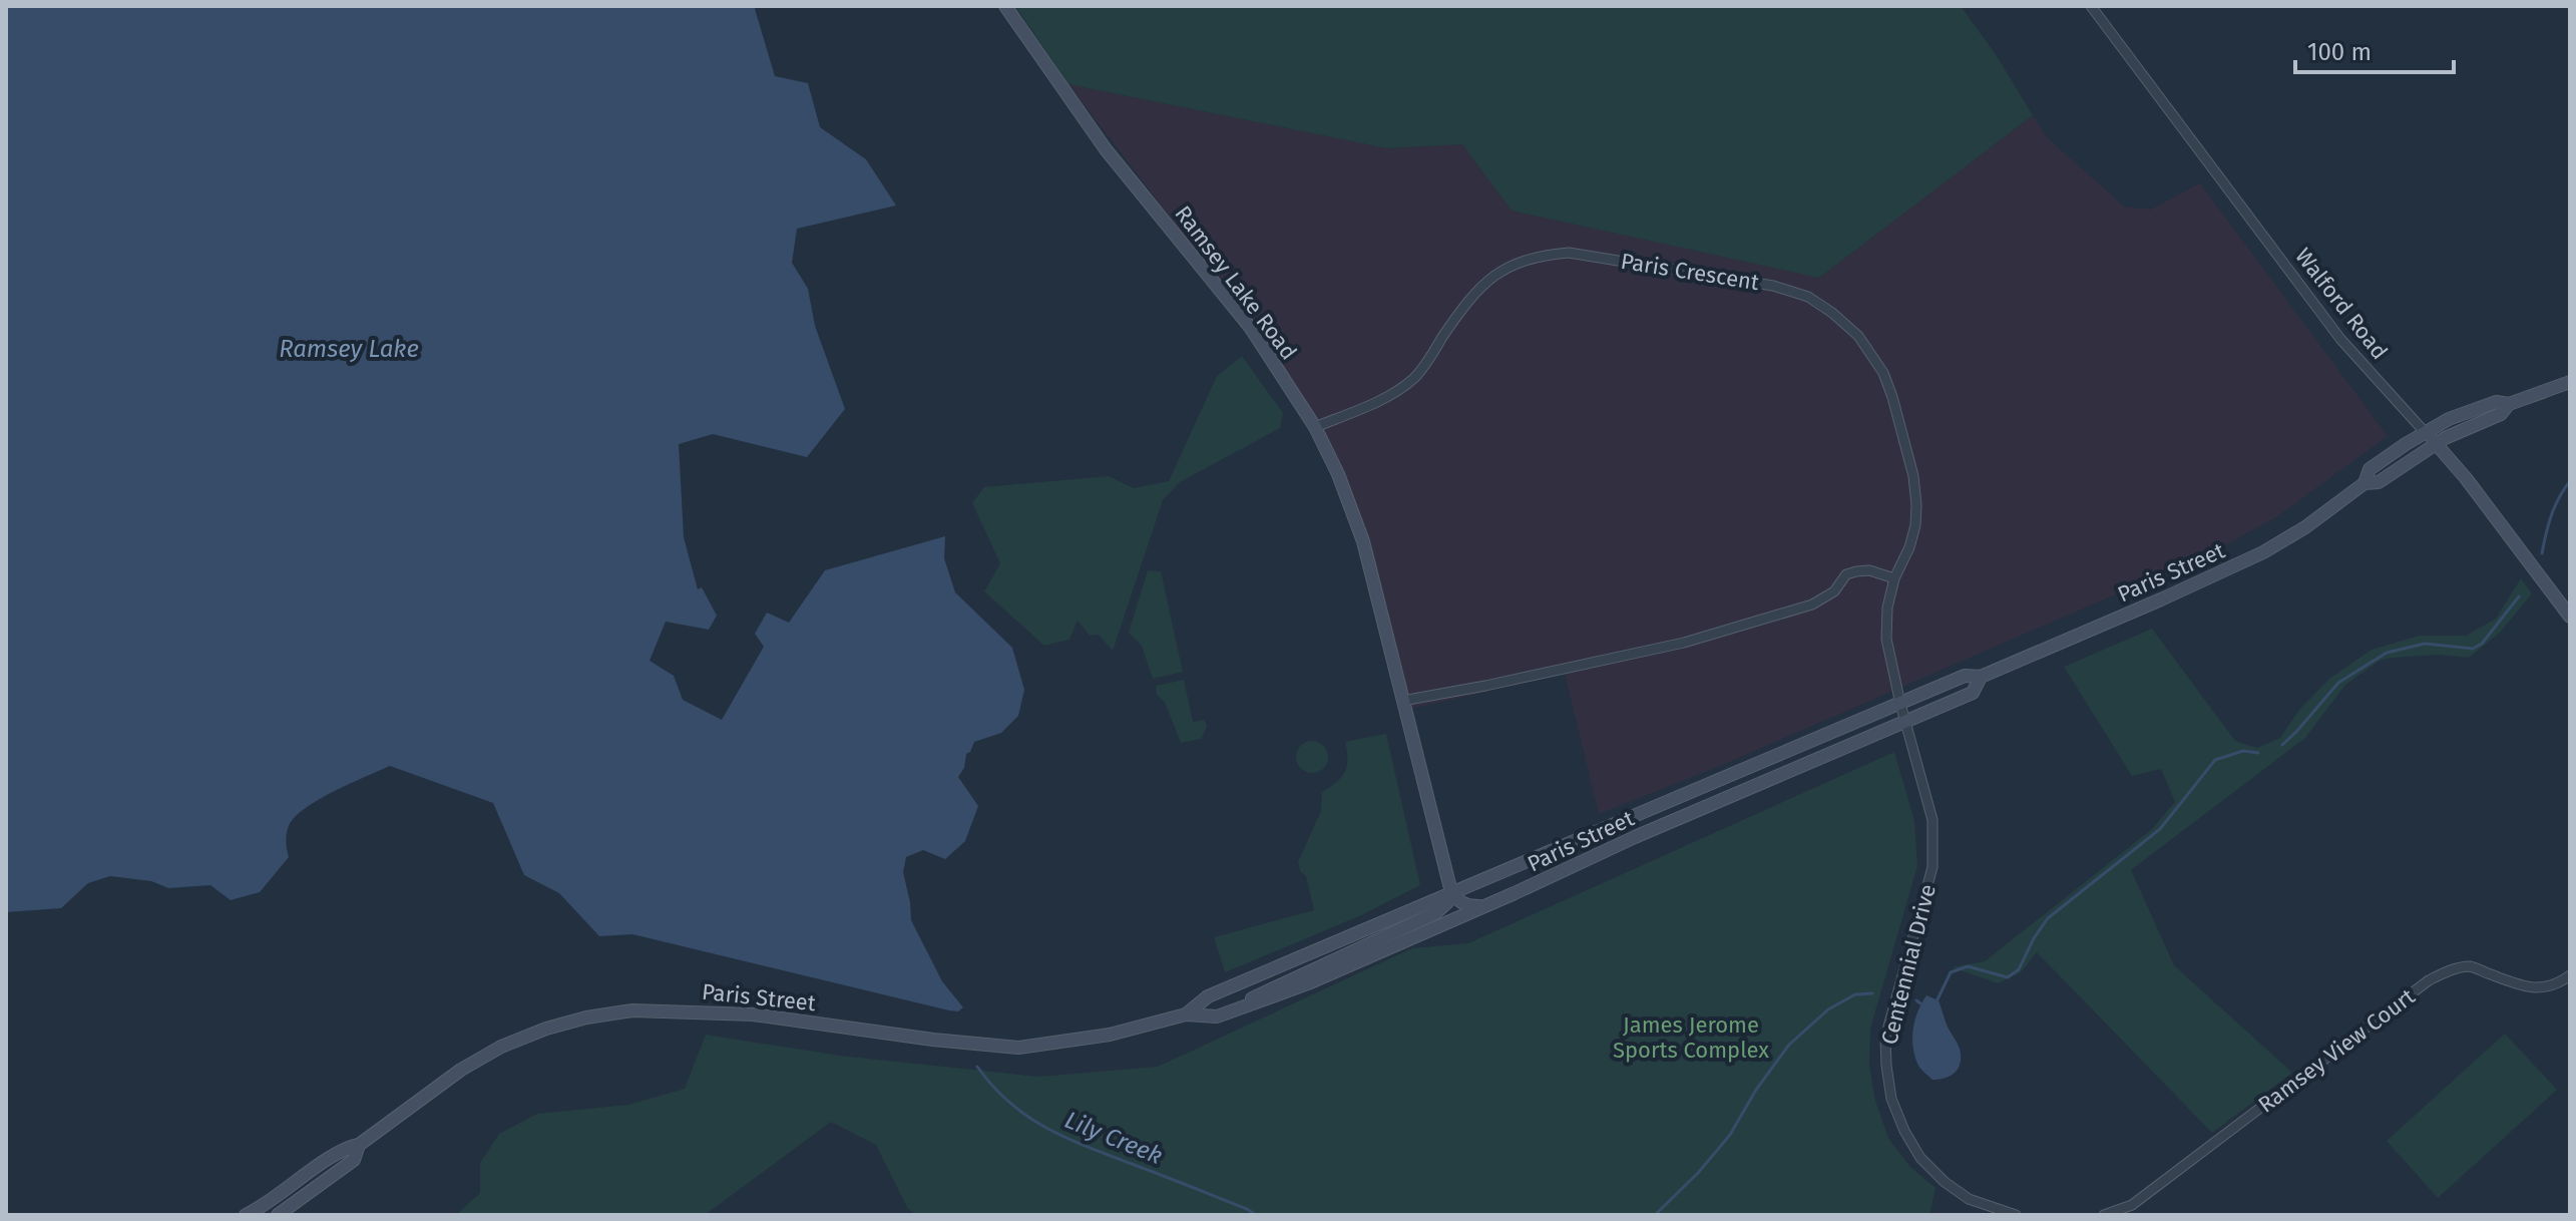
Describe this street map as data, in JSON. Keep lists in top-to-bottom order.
{
  "streets": {
    "main road": ["Ramsey Lake Road", "Walford Road", "Paris Street"],
    "street": ["Paris Crescent", "Centennial Drive", "Ramsey View Court"]
  },
  "crossings": [
    ["Paris Crescent", "Ramsey Lake Road"],
    ["Paris Crescent", "Paris Street"],
    ["Paris Crescent", "Centennial Drive"],
    ["Ramsey Lake Road", "Paris Street"],
    ["Walford Road", "Paris Street"],
    ["Paris Street", "Centennial Drive"]
  ],
  "water": ["Ramsey Lake", "Lily Creek"],
  "parks": ["James Jerome Sports Complex"],
  "scale_bar": "100 m"
}
